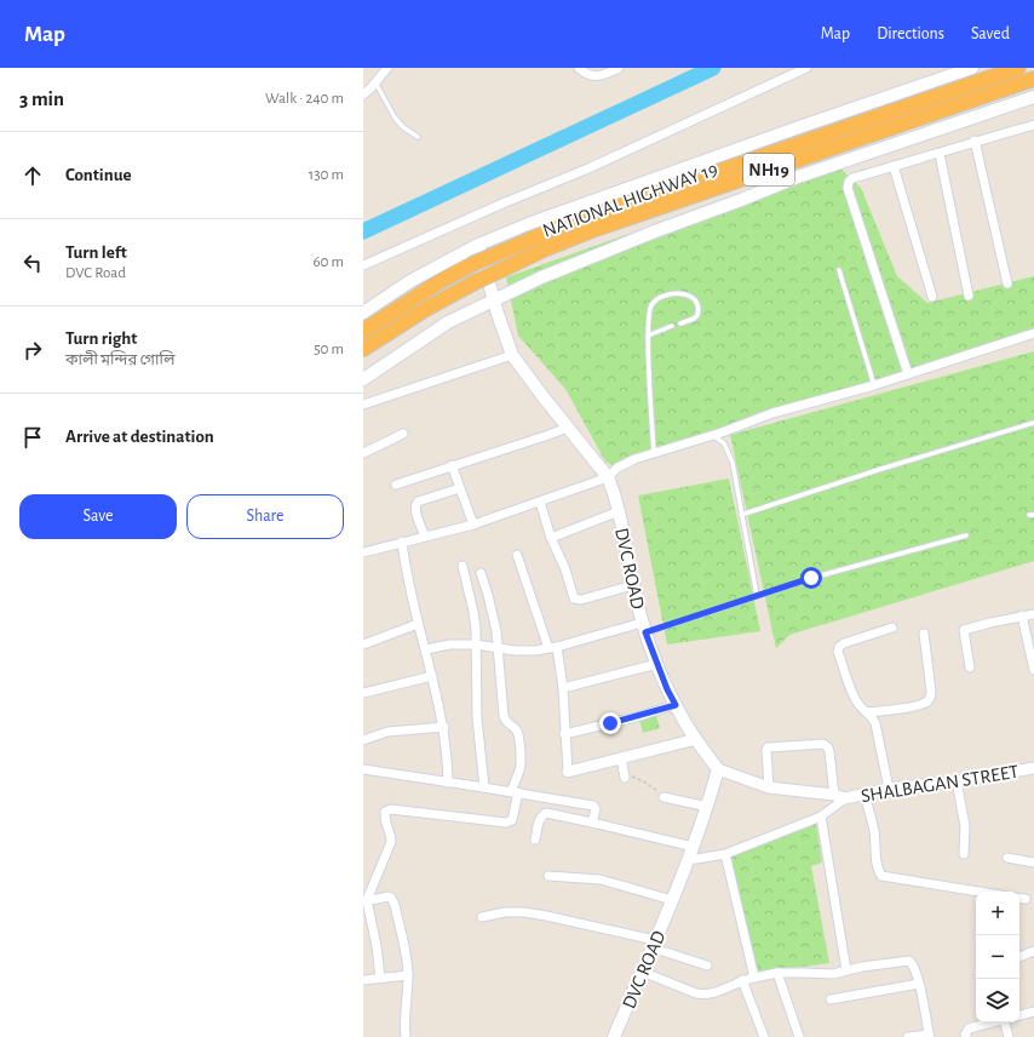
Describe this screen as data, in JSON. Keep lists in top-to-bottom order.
{
  "streets": {
    "highway": ["NH19", "NATIONAL HIGHWAY 19"],
    "main road": ["DVC ROAD"],
    "street": ["SHALBAGAN STREET"]
  },
  "page": {
    "header": "Map",
    "nav": ["Map", "Directions", "Saved"],
    "heading": ["3 min", "Walk · 240 m"],
    "list": [
      ["Continue", "130 m"],
      ["Turn left", "DVC Road", "60 m"],
      ["Turn right", "কালী মন্দির গোলি", "50 m"],
      "Arrive at destination"
    ],
    "buttons": ["Save", "Share"],
    "map_buttons": ["+", "−"]
  }
}
